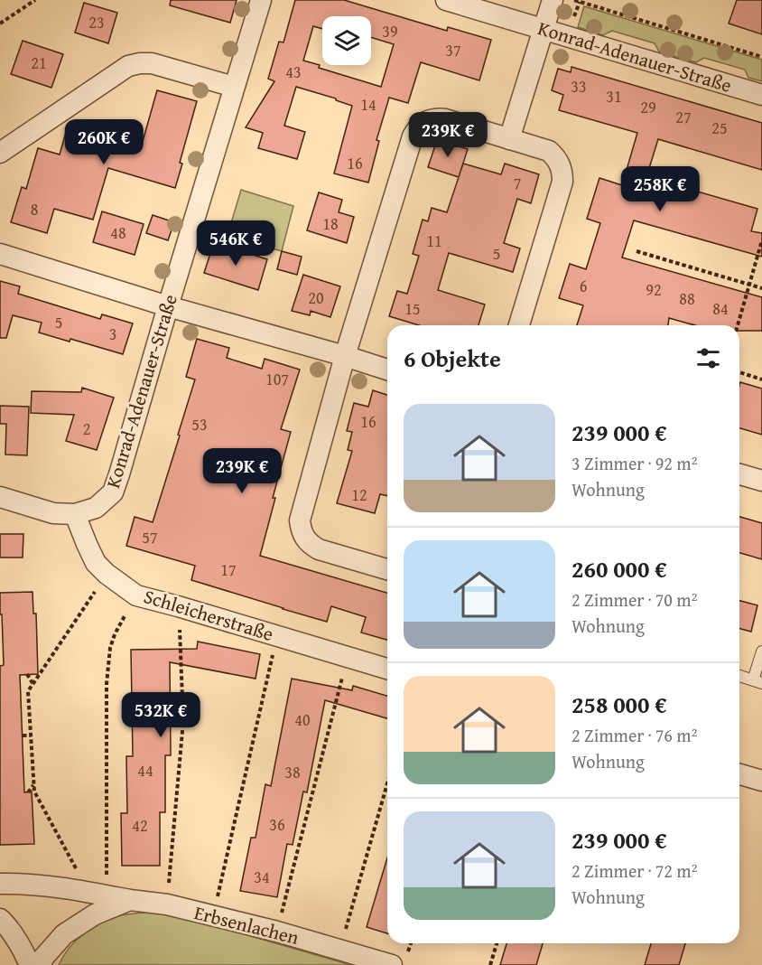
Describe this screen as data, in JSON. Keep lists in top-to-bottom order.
{
  "streets": {
    "street": ["Konrad-Adenauer-Straße", "Schleicherstraße", "Erbsenlachen"]
  },
  "crossings": [
    ["Konrad-Adenauer-Straße", "Schleicherstraße"]
  ],
  "house_numbers": [
    "23",
    "39",
    "37",
    "21",
    "43",
    "33",
    "31",
    "14",
    "29",
    "27",
    "25",
    "16",
    "7",
    "8",
    "18",
    "48",
    "11",
    "5",
    "6",
    "92",
    "20",
    "88",
    "15",
    "84",
    "5",
    "3",
    "107",
    "16",
    "53",
    "2",
    "12",
    "57",
    "17",
    "40",
    "44",
    "38",
    "36",
    "42",
    "34"
  ],
  "page": {
    "price": [
      "239K €",
      "260K €",
      "258K €",
      "546K €",
      "239K €",
      "532K €"
    ],
    "heading": "6 Objekte",
    "list": [
      {
        "name": "239 000 €",
        "note": "3 Zimmer · 92 m² · Wohnung"
      },
      {
        "name": "260 000 €",
        "note": "2 Zimmer · 70 m² · Wohnung"
      },
      {
        "name": "258 000 €",
        "note": "2 Zimmer · 76 m² · Wohnung"
      },
      {
        "name": "239 000 €",
        "note": "2 Zimmer · 72 m² · Wohnung"
      }
    ]
  }
}
